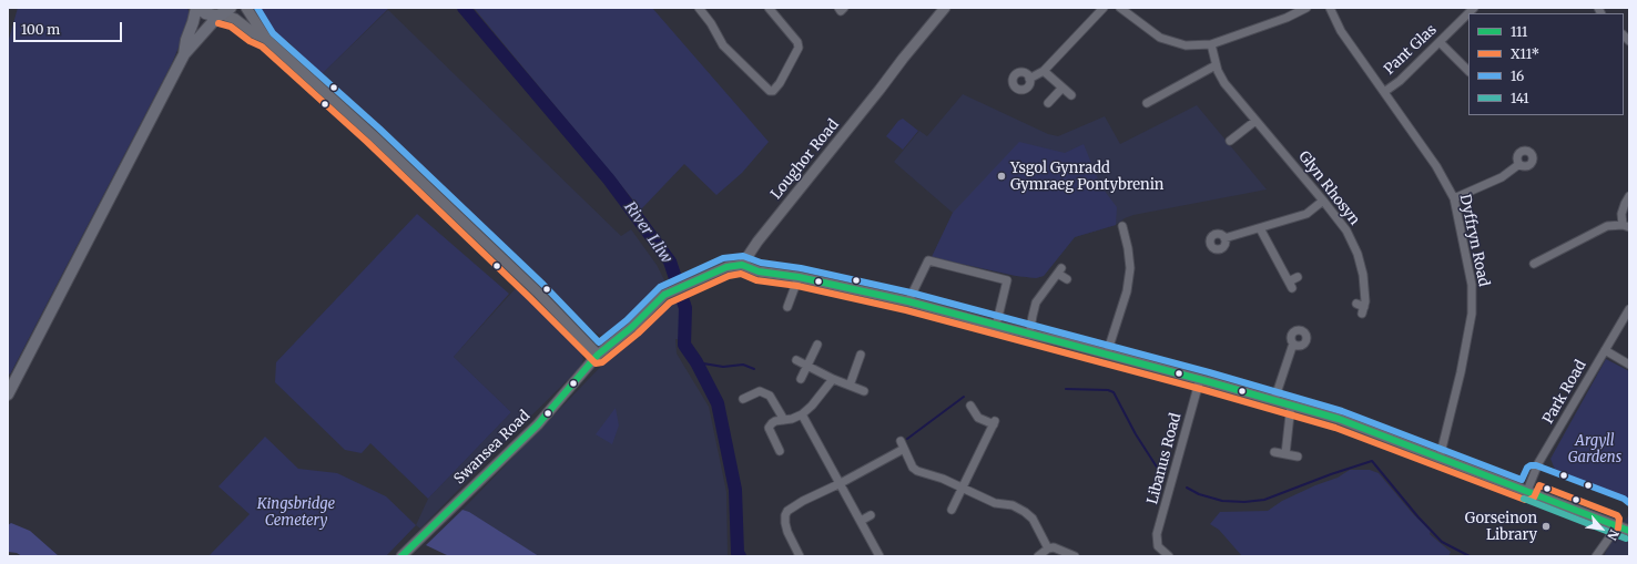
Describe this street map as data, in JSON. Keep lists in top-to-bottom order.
{
  "streets": {
    "main road": ["Loughor Road", "Swansea Road"],
    "street": [
      "Pant Glas",
      "Glyn Rhosyn",
      "Dyffryn Road",
      "Park Road",
      "Libanus Road"
    ]
  },
  "crossings": [
    ["Pant Glas", "Dyffryn Road"],
    ["Loughor Road", "Swansea Road"]
  ],
  "water": ["River Lliw"],
  "parks": ["Argyll Gardens", "Kingsbridge Cemetery"],
  "places": ["Ysgol Gynradd Gymraeg Pontybrenin", "Gorseinon Library"],
  "lines": [
    "transit line 16",
    "transit line X11*",
    "transit line 111",
    "transit line 141"
  ],
  "legend": [
    "111",
    "X11*",
    "16",
    "141"
  ],
  "scale_bar": "100 m",
  "north": "bottom right"
}
